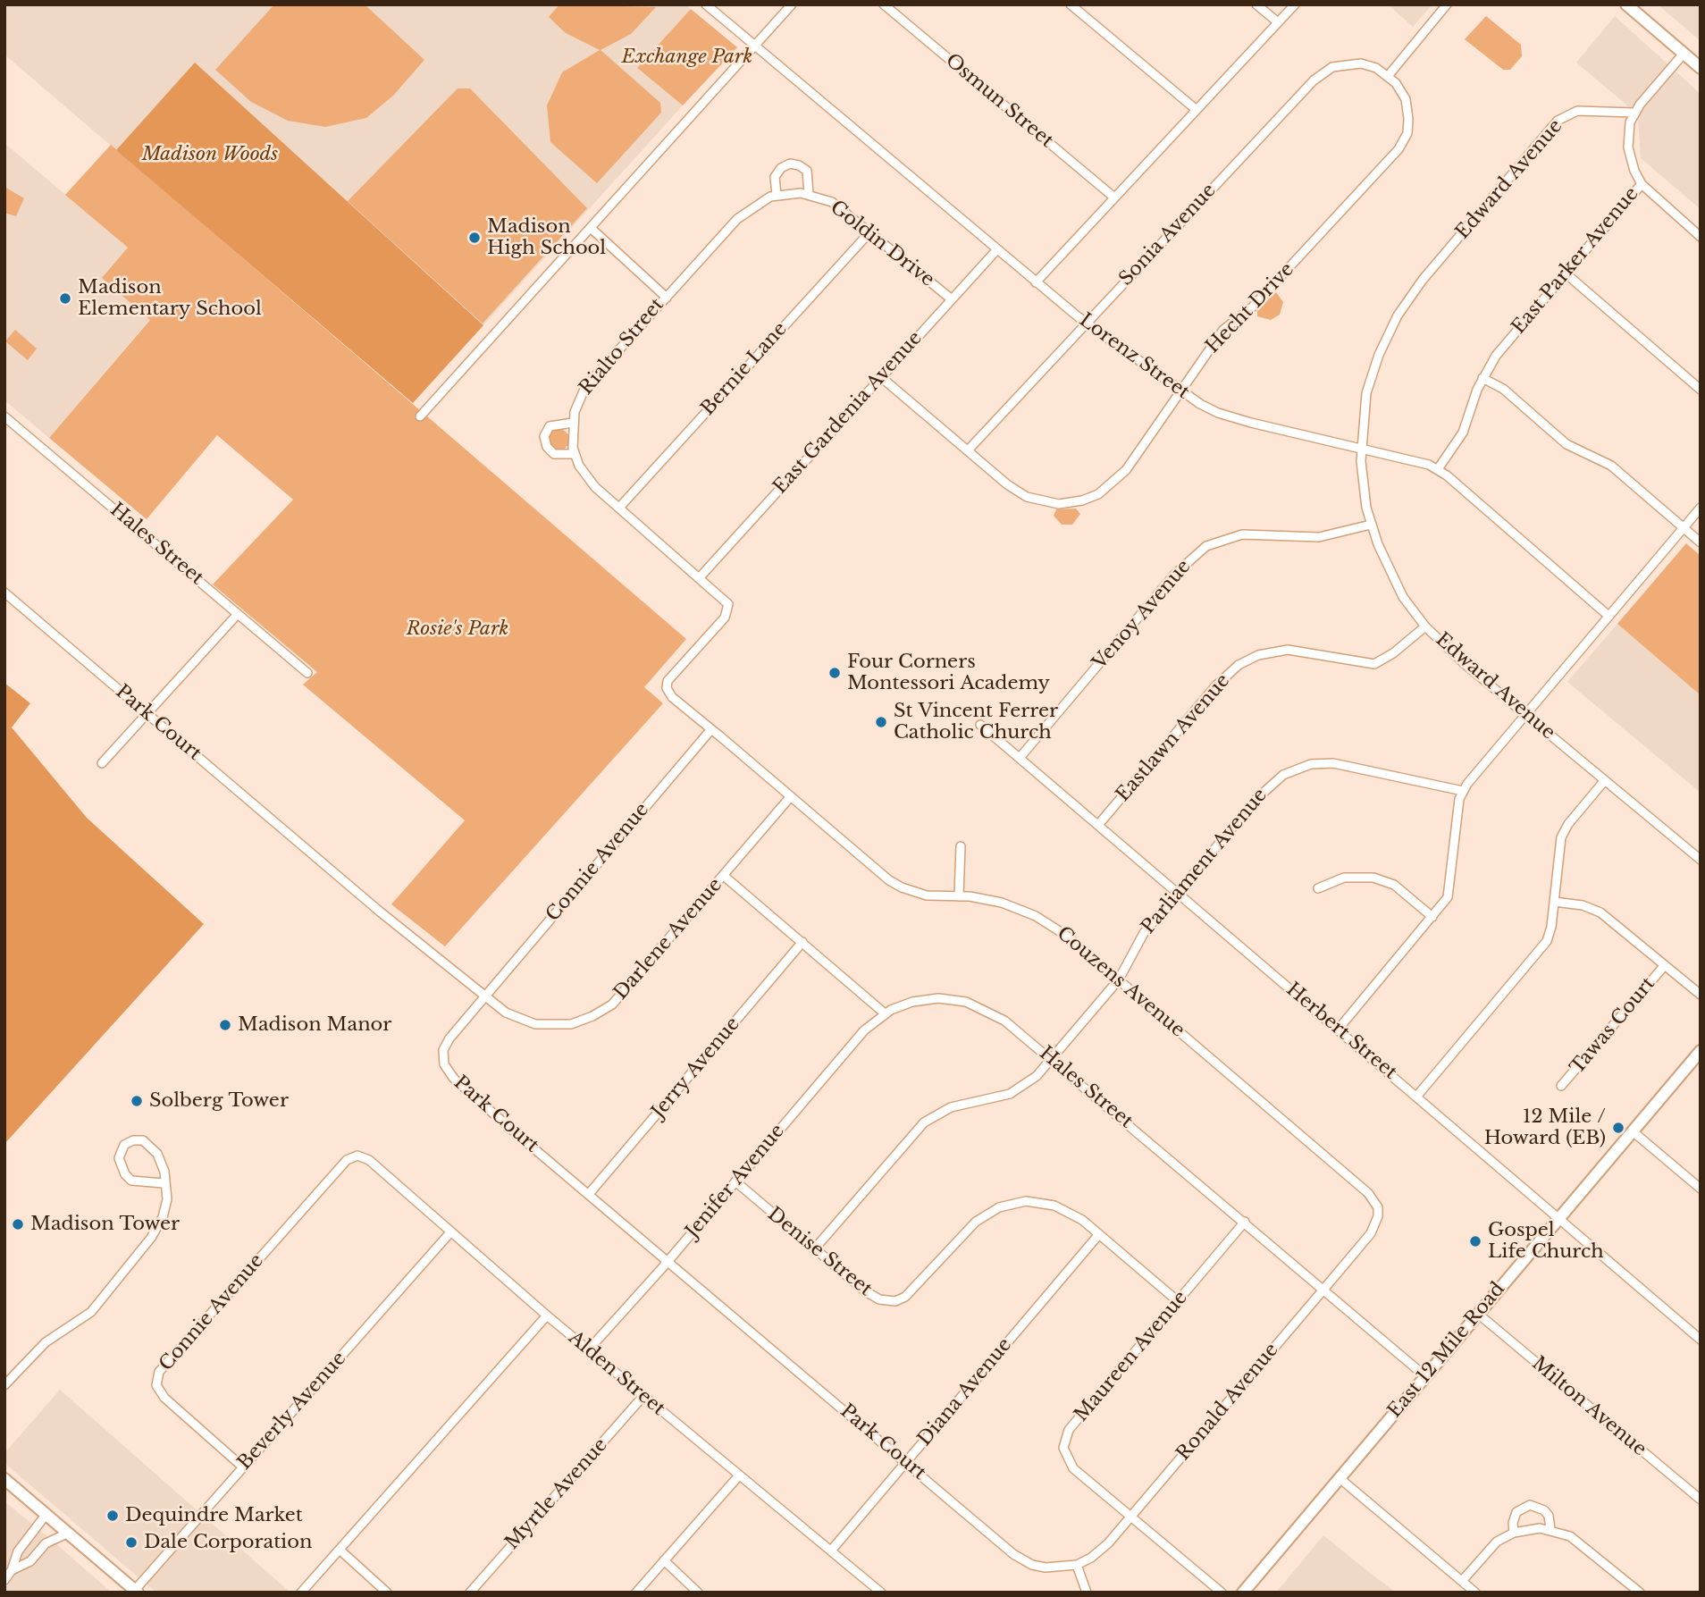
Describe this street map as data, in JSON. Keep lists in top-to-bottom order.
{
  "streets": {
    "main road": ["East 12 Mile Road"],
    "street": [
      "Osmun Street",
      "Edward Avenue",
      "Sonia Avenue",
      "Goldin Drive",
      "East Parker Avenue",
      "Hecht Drive",
      "Rialto Street",
      "Lorenz Street",
      "Bernie Lane",
      "East Gardenia Avenue",
      "Hales Street",
      "Venoy Avenue",
      "Park Court",
      "Eastlawn Avenue",
      "Parliament Avenue",
      "Connie Avenue",
      "Darlene Avenue",
      "Couzens Avenue",
      "Tawas Court",
      "Herbert Street",
      "Jerry Avenue",
      "Jenifer Avenue",
      "Denise Street",
      "Maureen Avenue",
      "Alden Street",
      "Diana Avenue",
      "Ronald Avenue",
      "Milton Avenue",
      "Beverly Avenue",
      "Myrtle Avenue"
    ]
  },
  "crossings": [
    ["Edward Avenue", "East Parker Avenue"],
    ["Edward Avenue", "Lorenz Street"],
    ["Edward Avenue", "Venoy Avenue"],
    ["Edward Avenue", "Eastlawn Avenue"],
    ["Sonia Avenue", "Hecht Drive"],
    ["Sonia Avenue", "Lorenz Street"],
    ["Goldin Drive", "Rialto Street"],
    ["Goldin Drive", "Bernie Lane"],
    ["Goldin Drive", "East Gardenia Avenue"],
    ["East Parker Avenue", "Lorenz Street"],
    ["Hecht Drive", "Lorenz Street"],
    ["Hecht Drive", "East Gardenia Avenue"],
    ["Rialto Street", "Bernie Lane"],
    ["Rialto Street", "East Gardenia Avenue"],
    ["Rialto Street", "Couzens Avenue"],
    ["Lorenz Street", "East Gardenia Avenue"],
    ["Hales Street", "Parliament Avenue"],
    ["Hales Street", "Couzens Avenue"],
    ["Hales Street", "Jenifer Avenue"],
    ["Hales Street", "East 12 Mile Road"],
    ["Hales Street", "Maureen Avenue"],
    ["Hales Street", "Ronald Avenue"],
    ["Venoy Avenue", "Herbert Street"],
    ["Park Court", "Connie Avenue"],
    ["Park Court", "Darlene Avenue"],
    ["Park Court", "Jerry Avenue"],
    ["Park Court", "Jenifer Avenue"],
    ["Park Court", "Diana Avenue"],
    ["Eastlawn Avenue", "Herbert Street"],
    ["Parliament Avenue", "Couzens Avenue"],
    ["Parliament Avenue", "Herbert Street"],
    ["Parliament Avenue", "Denise Street"],
    ["Connie Avenue", "Darlene Avenue"],
    ["Connie Avenue", "Couzens Avenue"],
    ["Connie Avenue", "Alden Street"],
    ["Connie Avenue", "Beverly Avenue"],
    ["Darlene Avenue", "Couzens Avenue"],
    ["Couzens Avenue", "Ronald Avenue"],
    ["Herbert Street", "East 12 Mile Road"],
    ["Jenifer Avenue", "Denise Street"],
    ["Jenifer Avenue", "Alden Street"],
    ["Denise Street", "Maureen Avenue"],
    ["Denise Street", "Diana Avenue"],
    ["East 12 Mile Road", "Milton Avenue"],
    ["Maureen Avenue", "Ronald Avenue"],
    ["Alden Street", "Diana Avenue"],
    ["Alden Street", "Beverly Avenue"],
    ["Alden Street", "Myrtle Avenue"]
  ],
  "parks": ["Exchange Park", "Madison Woods", "Rosie's Park"],
  "places": [
    "Madison High School",
    "Madison Elementary School",
    "Four Corners Montessori Academy",
    "St Vincent Ferrer Catholic Church",
    "Madison Manor",
    "Solberg Tower",
    "12 Mile / Howard (EB)",
    "Madison Tower",
    "Gospel Life Church",
    "Dequindre Market",
    "Dale Corporation"
  ]
}
